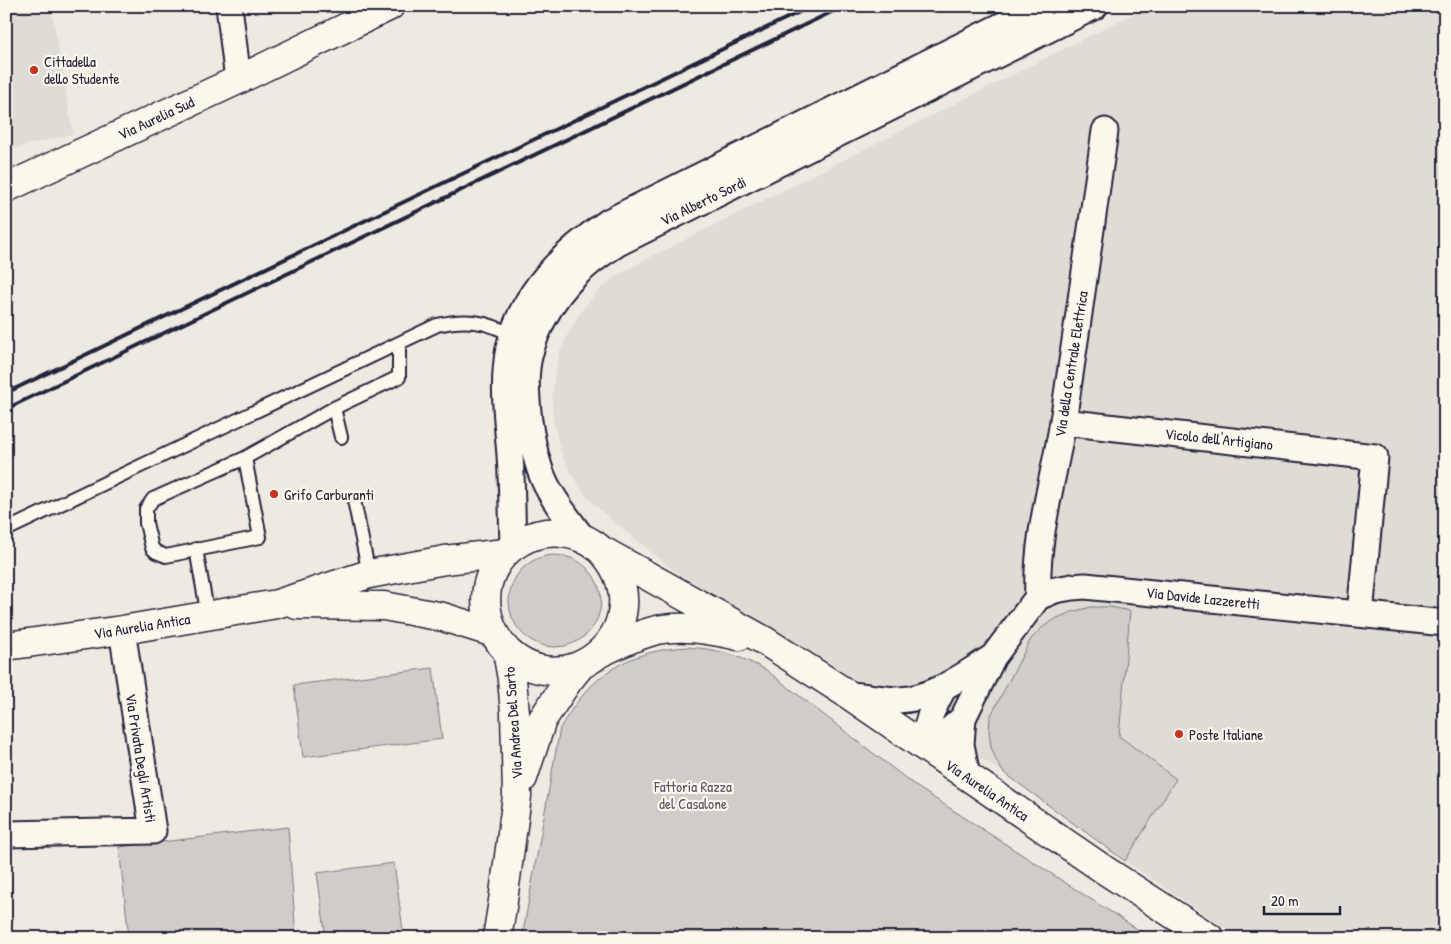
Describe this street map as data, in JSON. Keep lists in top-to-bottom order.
{
  "streets": {
    "main road": ["Via Aurelia Sud", "Via Aurelia Antica", "Via Andrea Del Sarto"],
    "street": [
      "Via Alberto Sordi",
      "Via della Centrale Elettrica",
      "Vicolo dell'Artigiano",
      "Via Davide Lazzeretti",
      "Via Privata Degli Artisti"
    ]
  },
  "crossings": [
    ["Via Alberto Sordi", "Via Aurelia Antica"],
    ["Via Alberto Sordi", "Via Andrea Del Sarto"],
    ["Via della Centrale Elettrica", "Vicolo dell'Artigiano"],
    ["Via della Centrale Elettrica", "Via Davide Lazzeretti"],
    ["Vicolo dell'Artigiano", "Via Davide Lazzeretti"],
    ["Via Aurelia Antica", "Via Andrea Del Sarto"],
    ["Via Aurelia Antica", "Via Privata Degli Artisti"]
  ],
  "parks": ["Fattoria Razza del Casalone"],
  "places": ["Cittadella dello Studente", "Grifo Carburanti", "Poste Italiane"],
  "scale_bar": "20 m"
}
